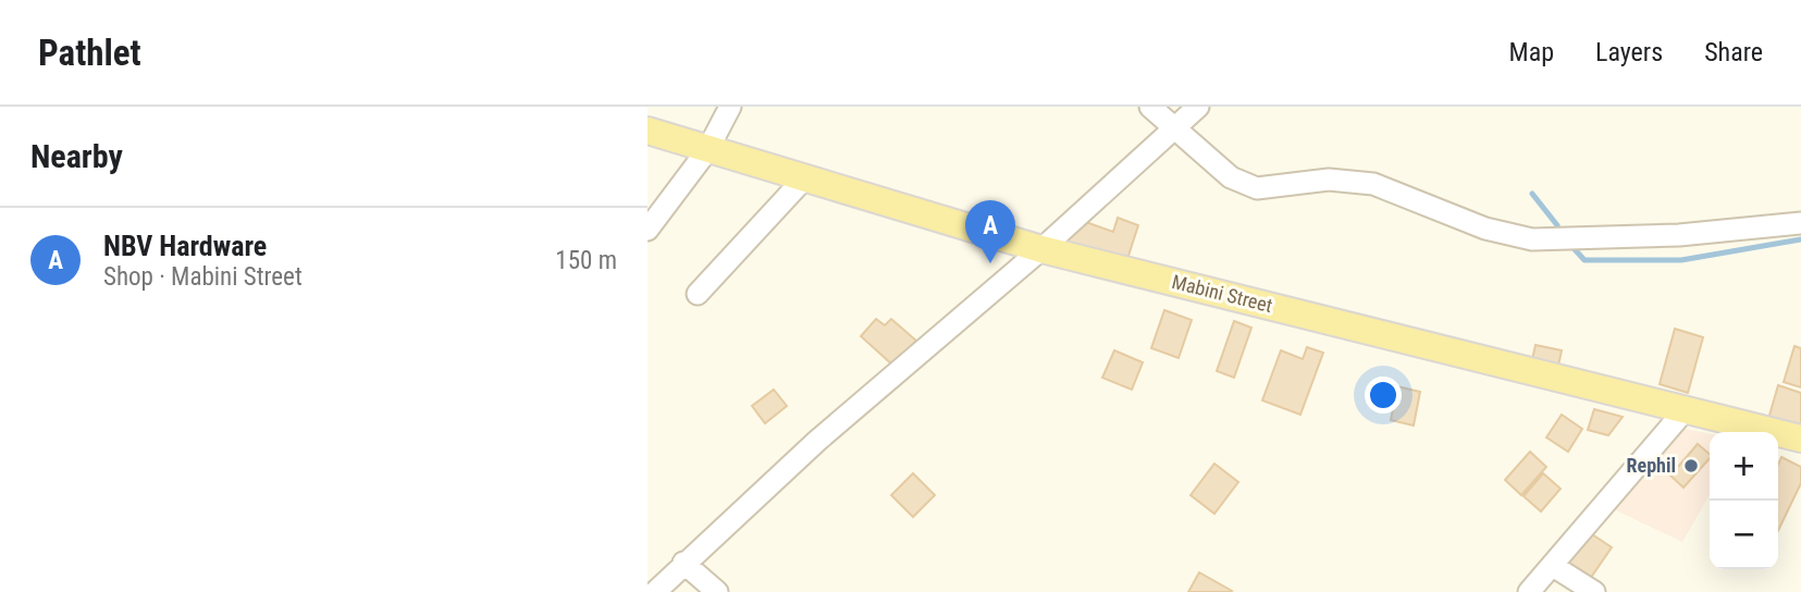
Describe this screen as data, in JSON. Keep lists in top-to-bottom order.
{
  "streets": {
    "main road": ["Mabini Street"]
  },
  "places": ["Rephil"],
  "page": {
    "header": "Pathlet",
    "nav": ["Map", "Layers", "Share"],
    "heading": "Nearby",
    "pins": "A",
    "list": [
      {
        "mark": "A",
        "name": "NBV Hardware",
        "note": "Shop · Mabini Street",
        "value": "150 m"
      }
    ],
    "map_buttons": ["+", "−"]
  }
}
